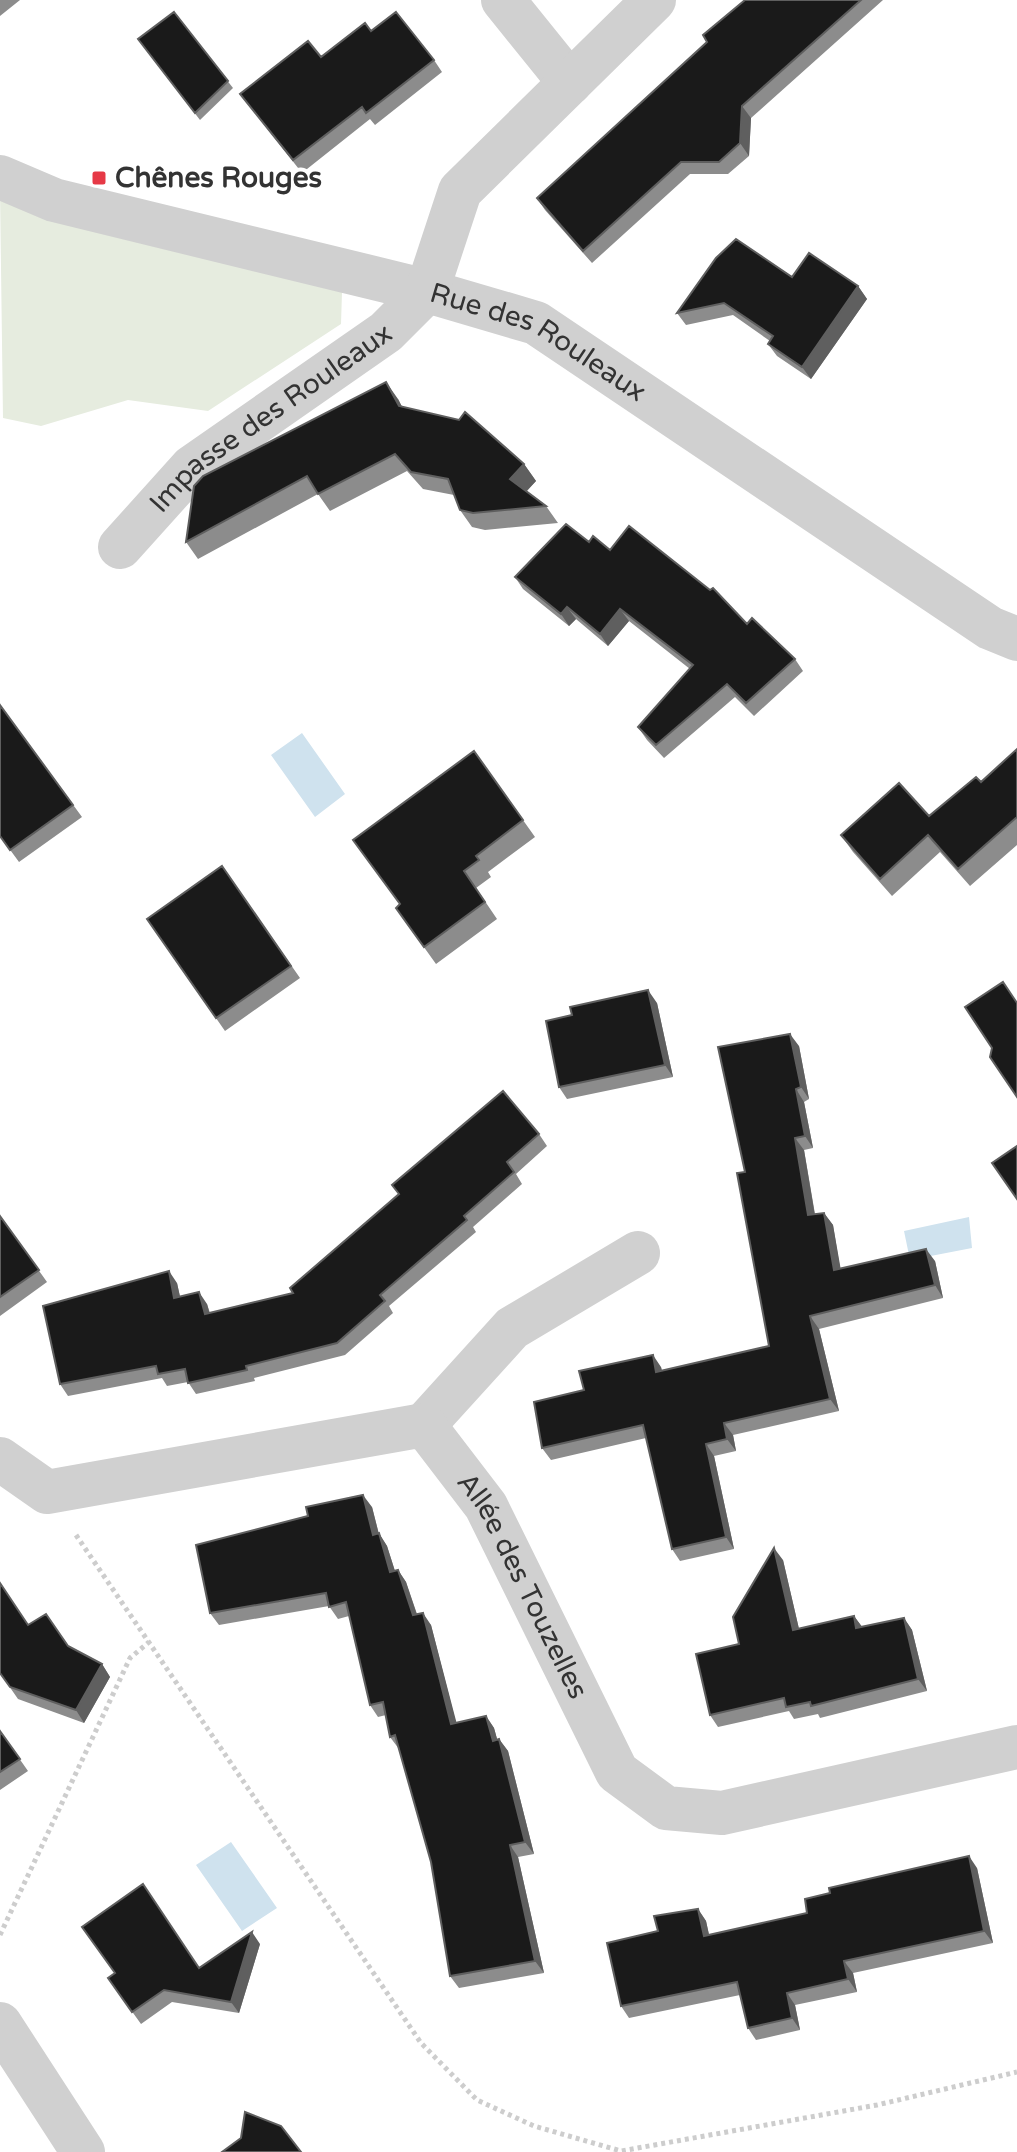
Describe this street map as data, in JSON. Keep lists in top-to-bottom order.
{
  "streets": {
    "street": ["Rue des Rouleaux", "Impasse des Rouleaux", "Allée des Touzelles"]
  },
  "crossings": [
    ["Rue des Rouleaux", "Impasse des Rouleaux"]
  ],
  "places": {
    "transit": ["Chênes Rouges"]
  }
}
